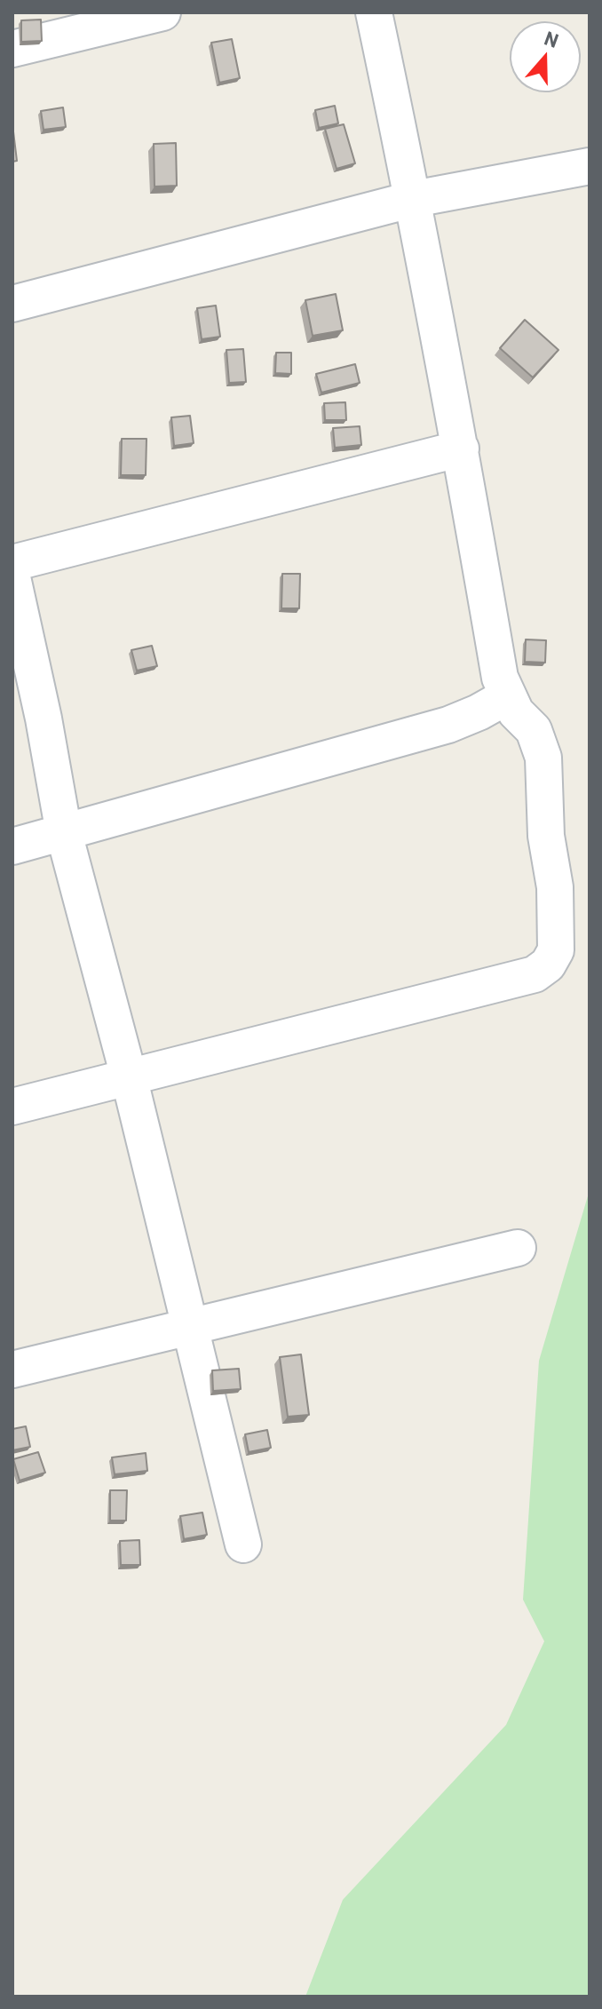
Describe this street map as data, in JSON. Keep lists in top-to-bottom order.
{
  "north": "top"
}
